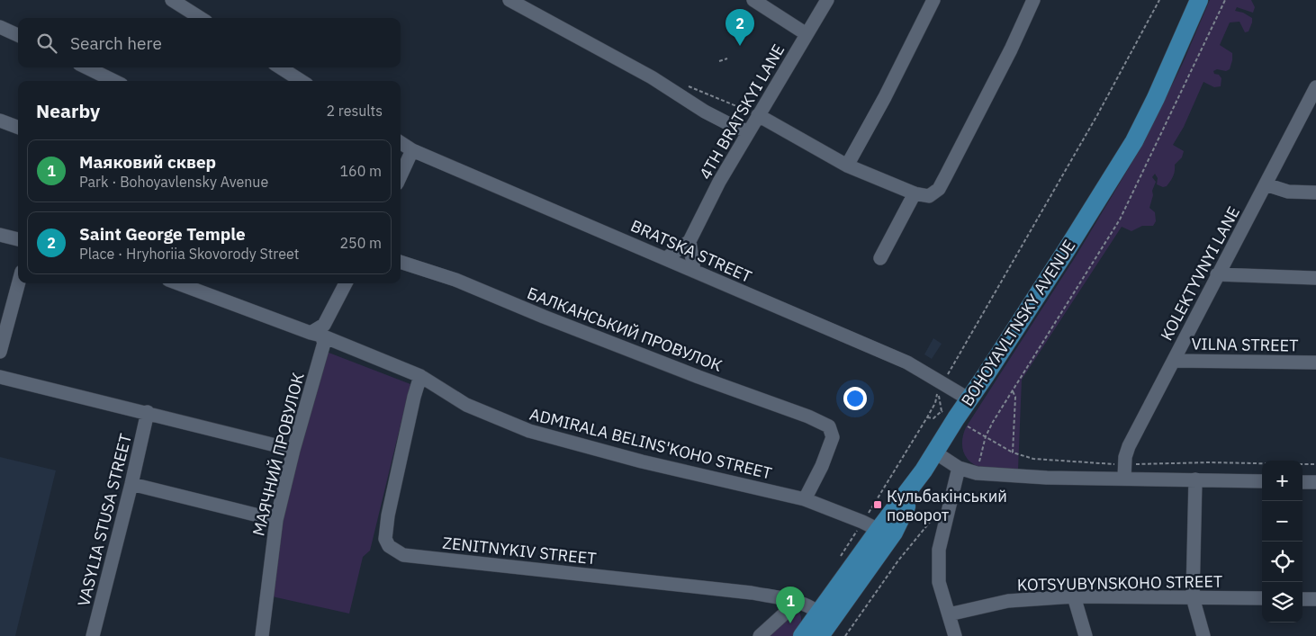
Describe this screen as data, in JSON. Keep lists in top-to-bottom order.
{
  "streets": {
    "main road": ["BOHOYAVLTNSKY AVENUE"],
    "street": [
      "4TH BRATSKYI LANE",
      "BRATSKA STREET",
      "KOLEKTYVNYI LANE",
      "БАЛКАНСЬКИЙ ПРОВУЛОК",
      "VILNA STREET",
      "ADMIRALA BELINS'KOHO STREET",
      "МАЯЧНИЙ ПРОВУЛОК",
      "VASYLIA STUSA STREET",
      "ZENITNYKIV STREET",
      "KOTSYUBYNSKOHO STREET"
    ]
  },
  "crossings": [
    ["4TH BRATSKYI LANE", "BRATSKA STREET"],
    ["BRATSKA STREET", "BOHOYAVLTNSKY AVENUE"],
    ["KOLEKTYVNYI LANE", "VILNA STREET"],
    ["БАЛКАНСЬКИЙ ПРОВУЛОК", "ADMIRALA BELINS'KOHO STREET"],
    ["ADMIRALA BELINS'KOHO STREET", "МАЯЧНИЙ ПРОВУЛОК"],
    ["ADMIRALA BELINS'KOHO STREET", "ZENITNYKIV STREET"]
  ],
  "places": {
    "transit": ["Кульбакінський поворот"]
  },
  "page": {
    "pins": ["2", "1"],
    "search": "Search here",
    "heading": ["Nearby", "2 results"],
    "list": [
      {
        "mark": "1",
        "name": "Маяковий сквер",
        "note": "Park · Bohoyavlensky Avenue",
        "value": "160 m"
      },
      {
        "mark": "2",
        "name": "Saint George Temple",
        "note": "Place · Hryhoriia Skovorody Street",
        "value": "250 m"
      }
    ],
    "map_buttons": ["+", "−"]
  }
}
